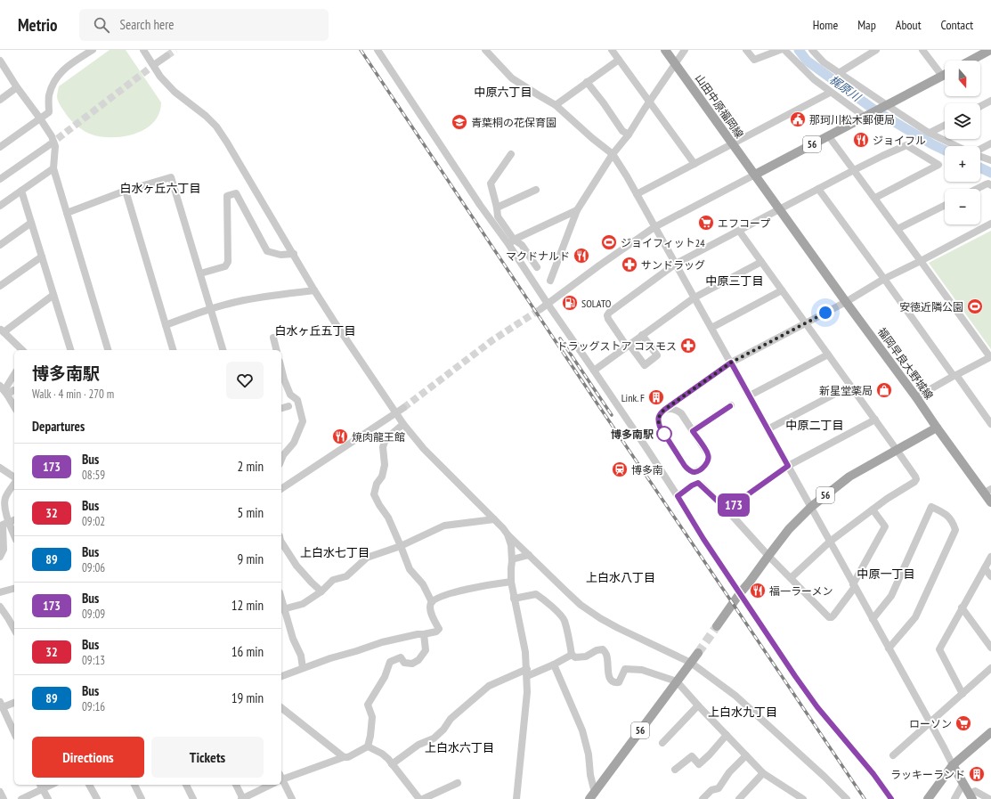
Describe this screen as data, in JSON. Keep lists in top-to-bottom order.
{
  "streets": {
    "main road": ["山田中原福岡線", "56", "福岡早良大野城線"]
  },
  "crossings": [
    ["山田中原福岡線", "56"],
    ["山田中原福岡線", "福岡早良大野城線"],
    ["56", "福岡早良大野城線"]
  ],
  "districts": [
    "中原六丁目",
    "白水ヶ丘六丁目",
    "中原三丁目",
    "白水ヶ丘五丁目",
    "中原二丁目",
    "上白水七丁目",
    "中原一丁目",
    "上白水八丁目",
    "上白水九丁目",
    "上白水六丁目"
  ],
  "water": ["梶原川"],
  "places": {
    "public building": ["那珂川松木郵便局"],
    "school or university": ["青葉桐の花保育園"],
    "restaurant": [
      "ジョイフル",
      "マクドナルド",
      "焼肉龍王館",
      "福一ラーメン"
    ],
    "supermarket": ["エフコープ", "ローソン"],
    "sports": ["ジョイフィット24", "安徳近隣公園"],
    "pharmacy": ["サンドラッグ", "ドラッグストア コスモス"],
    "fuel station": ["SOLATO"],
    "shop": ["新星堂薬局"],
    "building": ["Link. F", "ラッキーランド"],
    "other": ["博多南駅"],
    "station": ["博多南"]
  },
  "lines": ["bus line 173"],
  "north": "bottom",
  "page": {
    "header": "Metrio",
    "search": "Search here",
    "nav": [
      "Home",
      "Map",
      "About",
      "Contact"
    ],
    "on_map": "173",
    "map_buttons": ["+", "−"],
    "heading": [
      ["博多南駅", "Walk · 4 min · 270 m"],
      "Departures"
    ],
    "list": [
      {
        "mark": "173",
        "name": "Bus",
        "note": "08:59",
        "value": "2 min"
      },
      {
        "mark": "32",
        "name": "Bus",
        "note": "09:02",
        "value": "5 min"
      },
      {
        "mark": "89",
        "name": "Bus",
        "note": "09:06",
        "value": "9 min"
      },
      {
        "mark": "173",
        "name": "Bus",
        "note": "09:09",
        "value": "12 min"
      },
      {
        "mark": "32",
        "name": "Bus",
        "note": "09:13",
        "value": "16 min"
      },
      {
        "mark": "89",
        "name": "Bus",
        "note": "09:16",
        "value": "19 min"
      }
    ],
    "buttons": ["Directions", "Tickets"]
  }
}
